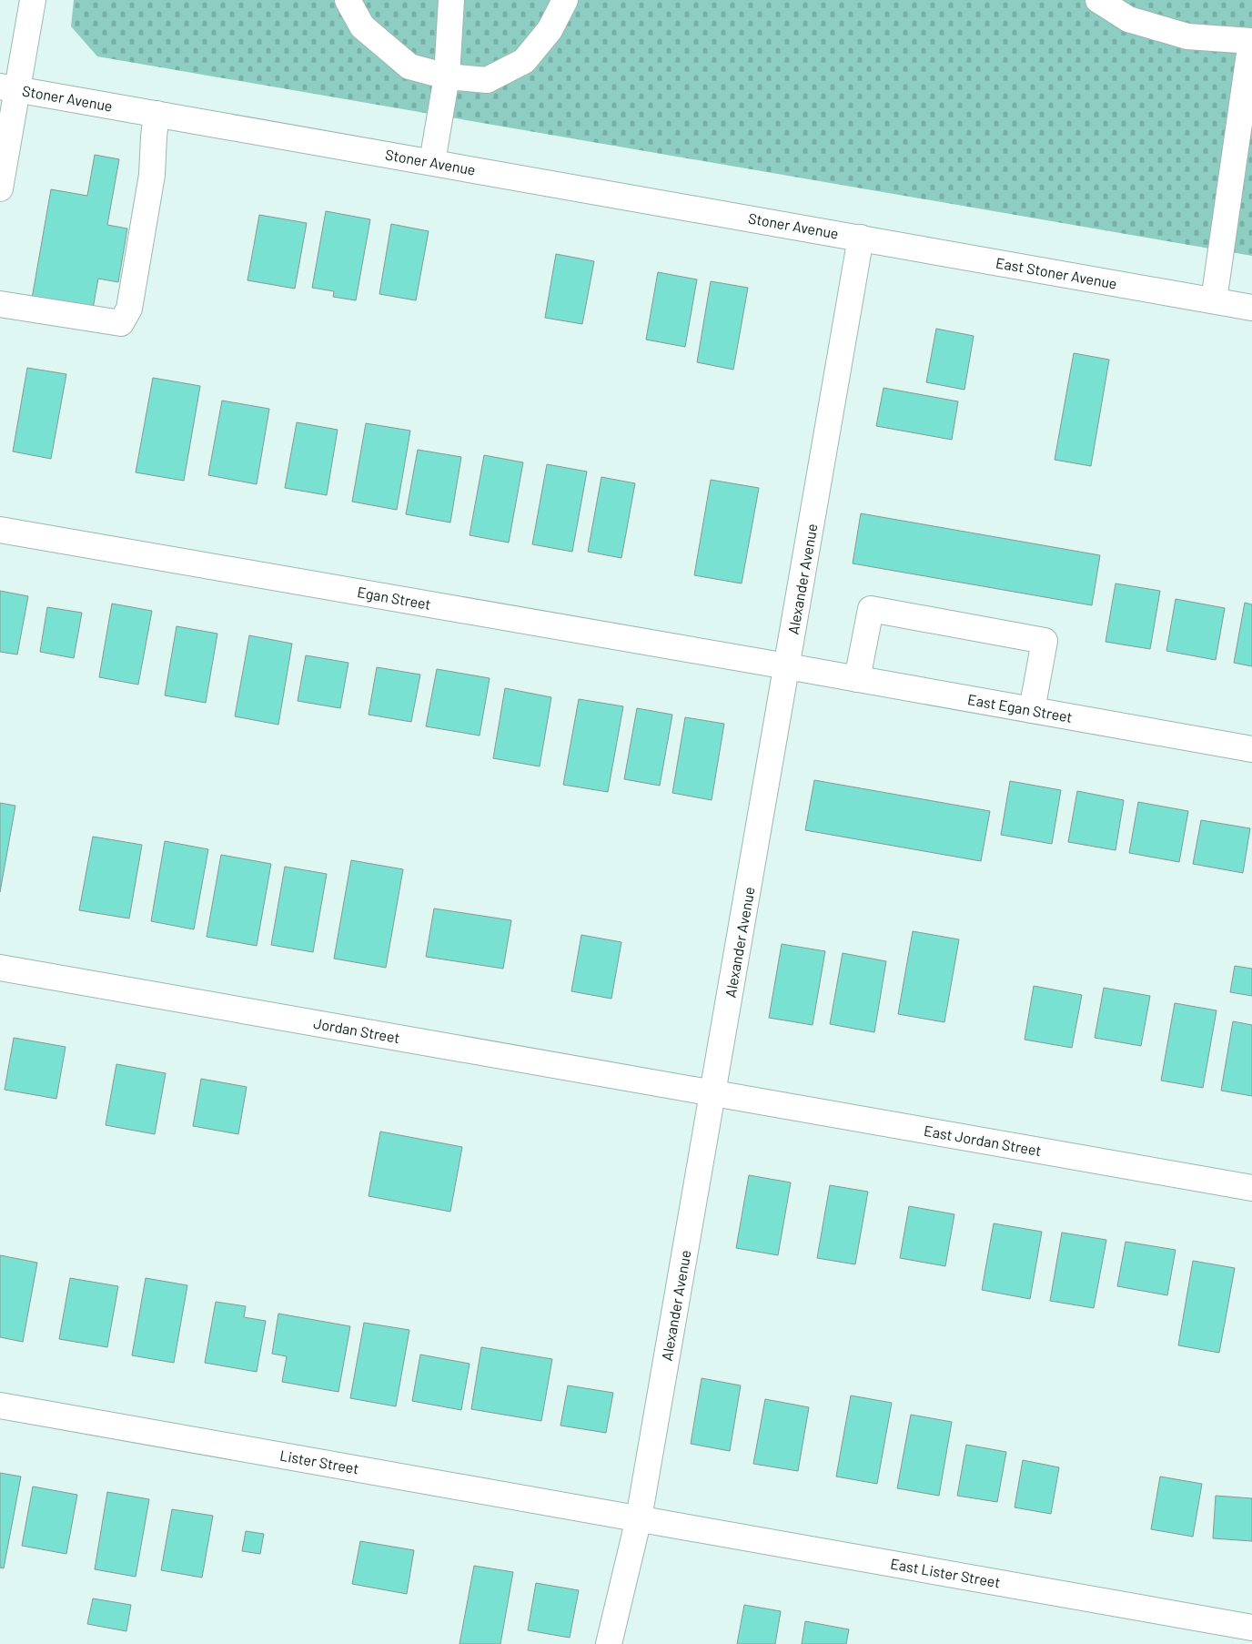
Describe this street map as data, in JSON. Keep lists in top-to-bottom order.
{
  "streets": {
    "street": [
      "Stoner Avenue",
      "East Stoner Avenue",
      "Alexander Avenue",
      "Egan Street",
      "East Egan Street",
      "Jordan Street",
      "East Jordan Street",
      "Lister Street",
      "East Lister Street"
    ]
  },
  "crossings": [
    ["Stoner Avenue", "East Stoner Avenue"],
    ["Stoner Avenue", "Alexander Avenue"],
    ["East Stoner Avenue", "Alexander Avenue"],
    ["Alexander Avenue", "Egan Street"],
    ["Alexander Avenue", "East Egan Street"],
    ["Alexander Avenue", "Jordan Street"],
    ["Alexander Avenue", "East Jordan Street"],
    ["Alexander Avenue", "Lister Street"],
    ["Alexander Avenue", "East Lister Street"],
    ["Egan Street", "East Egan Street"],
    ["Jordan Street", "East Jordan Street"],
    ["Lister Street", "East Lister Street"]
  ]
}
